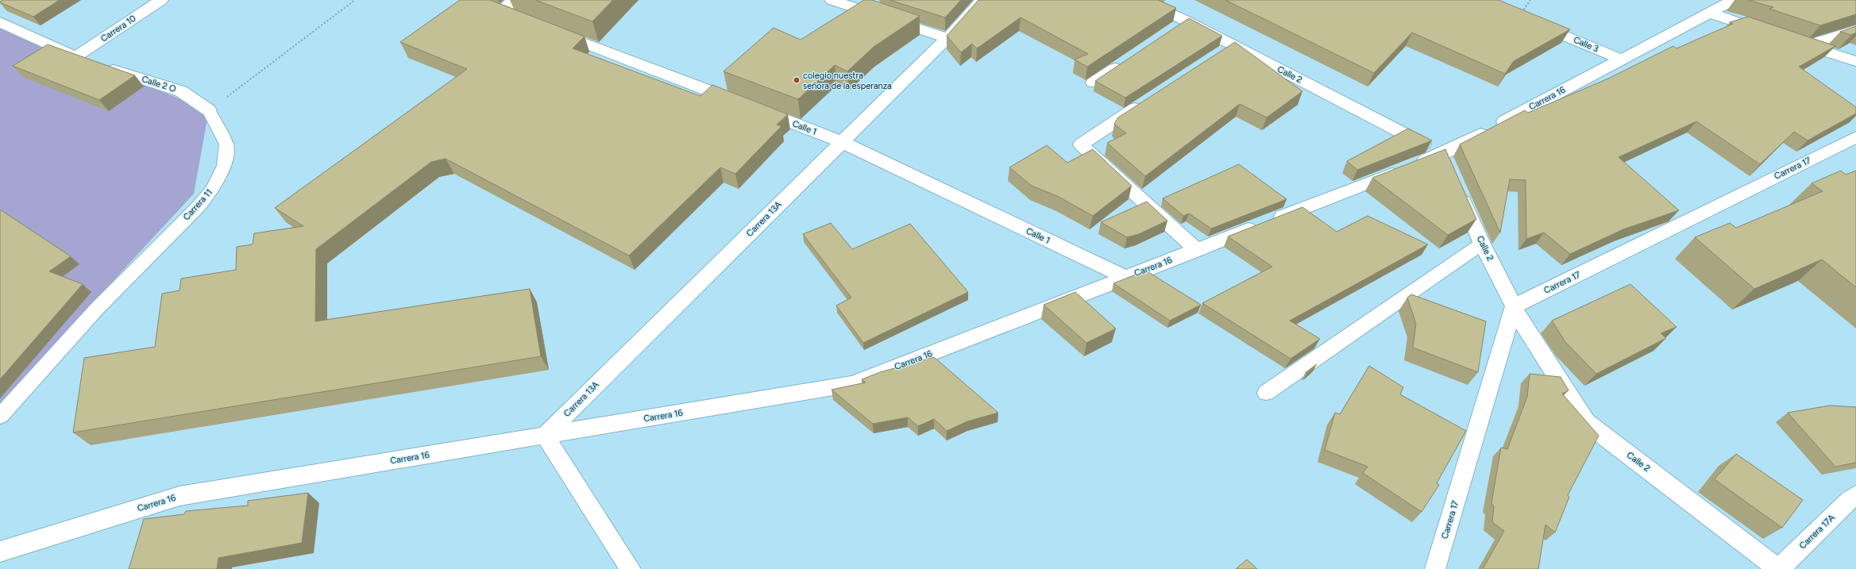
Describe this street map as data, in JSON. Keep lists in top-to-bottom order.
{
  "streets": {
    "street": [
      "Carrera 10",
      "Calle 3",
      "Calle 2",
      "Calle 2 O",
      "Carrera 16",
      "Calle 1",
      "Carrera 17",
      "Carrera 13A",
      "Carrera 17A"
    ],
    "lane": ["Carrera 11"]
  },
  "crossings": [
    ["Carrera 10", "Calle 2 O"],
    ["Calle 3", "Carrera 16"],
    ["Calle 2", "Carrera 16"],
    ["Calle 2", "Carrera 17"],
    ["Calle 2", "Carrera 17A"],
    ["Calle 2 O", "Carrera 11"],
    ["Carrera 16", "Calle 1"],
    ["Carrera 16", "Carrera 13A"],
    ["Calle 1", "Carrera 13A"]
  ],
  "places": ["colegio nuestra señora de la esperanza"]
}
